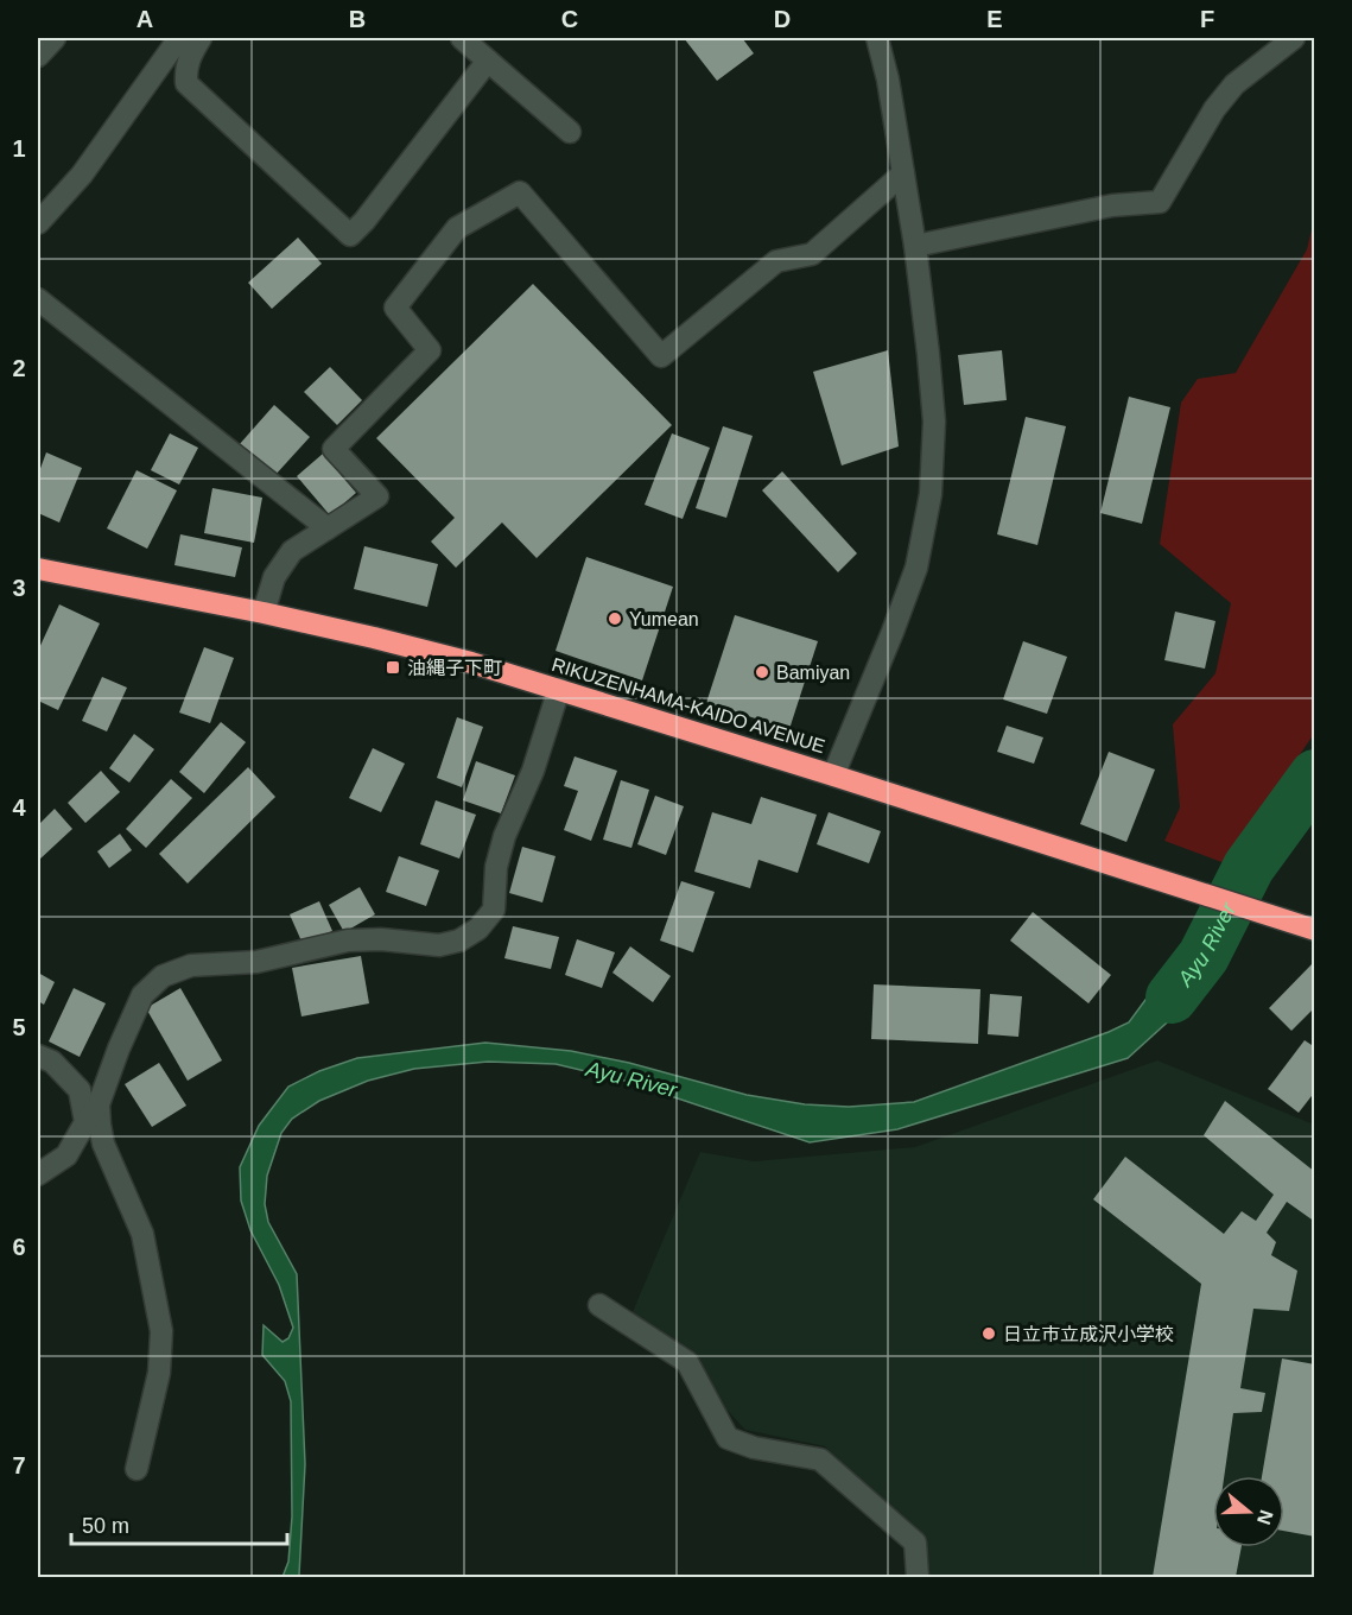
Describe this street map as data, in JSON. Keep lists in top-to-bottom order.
{
  "streets": {
    "highway": ["RIKUZENHAMA-KAIDO AVENUE"]
  },
  "water": ["Ayu River"],
  "places": {
    "other": ["Yumean", "Bamiyan", "日立市立成沢小学校"],
    "transit": ["油縄子下町"]
  },
  "scale_bar": "50 m",
  "north": "right",
  "grid": {
    "columns": [
      "A",
      "B",
      "C",
      "D",
      "E",
      "F"
    ],
    "rows": [
      "1",
      "2",
      "3",
      "4",
      "5",
      "6",
      "7"
    ]
  }
}
